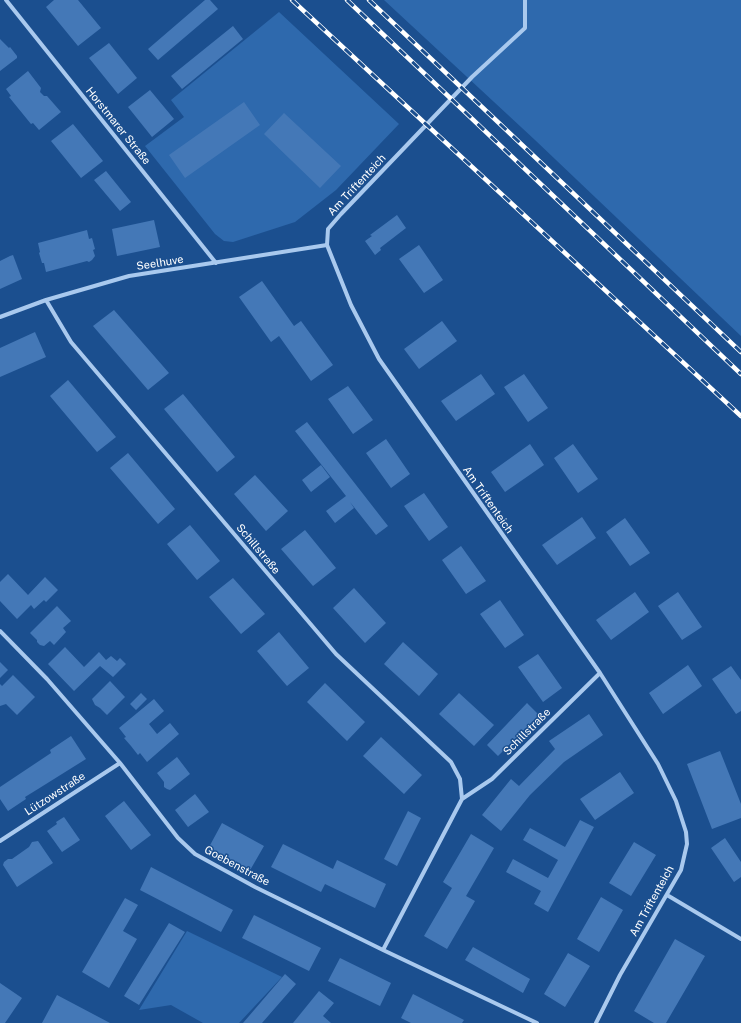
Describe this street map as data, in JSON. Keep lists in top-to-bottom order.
{
  "streets": {
    "street": [
      "Horstmarer Straße",
      "Am Triftenteich",
      "Seelhuve",
      "Schillstraße",
      "Lützowstraße",
      "Goebenstraße"
    ]
  },
  "crossings": [
    ["Horstmarer Straße", "Seelhuve"],
    ["Am Triftenteich", "Seelhuve"],
    ["Am Triftenteich", "Schillstraße"],
    ["Seelhuve", "Schillstraße"],
    ["Schillstraße", "Goebenstraße"],
    ["Lützowstraße", "Goebenstraße"]
  ]
}
